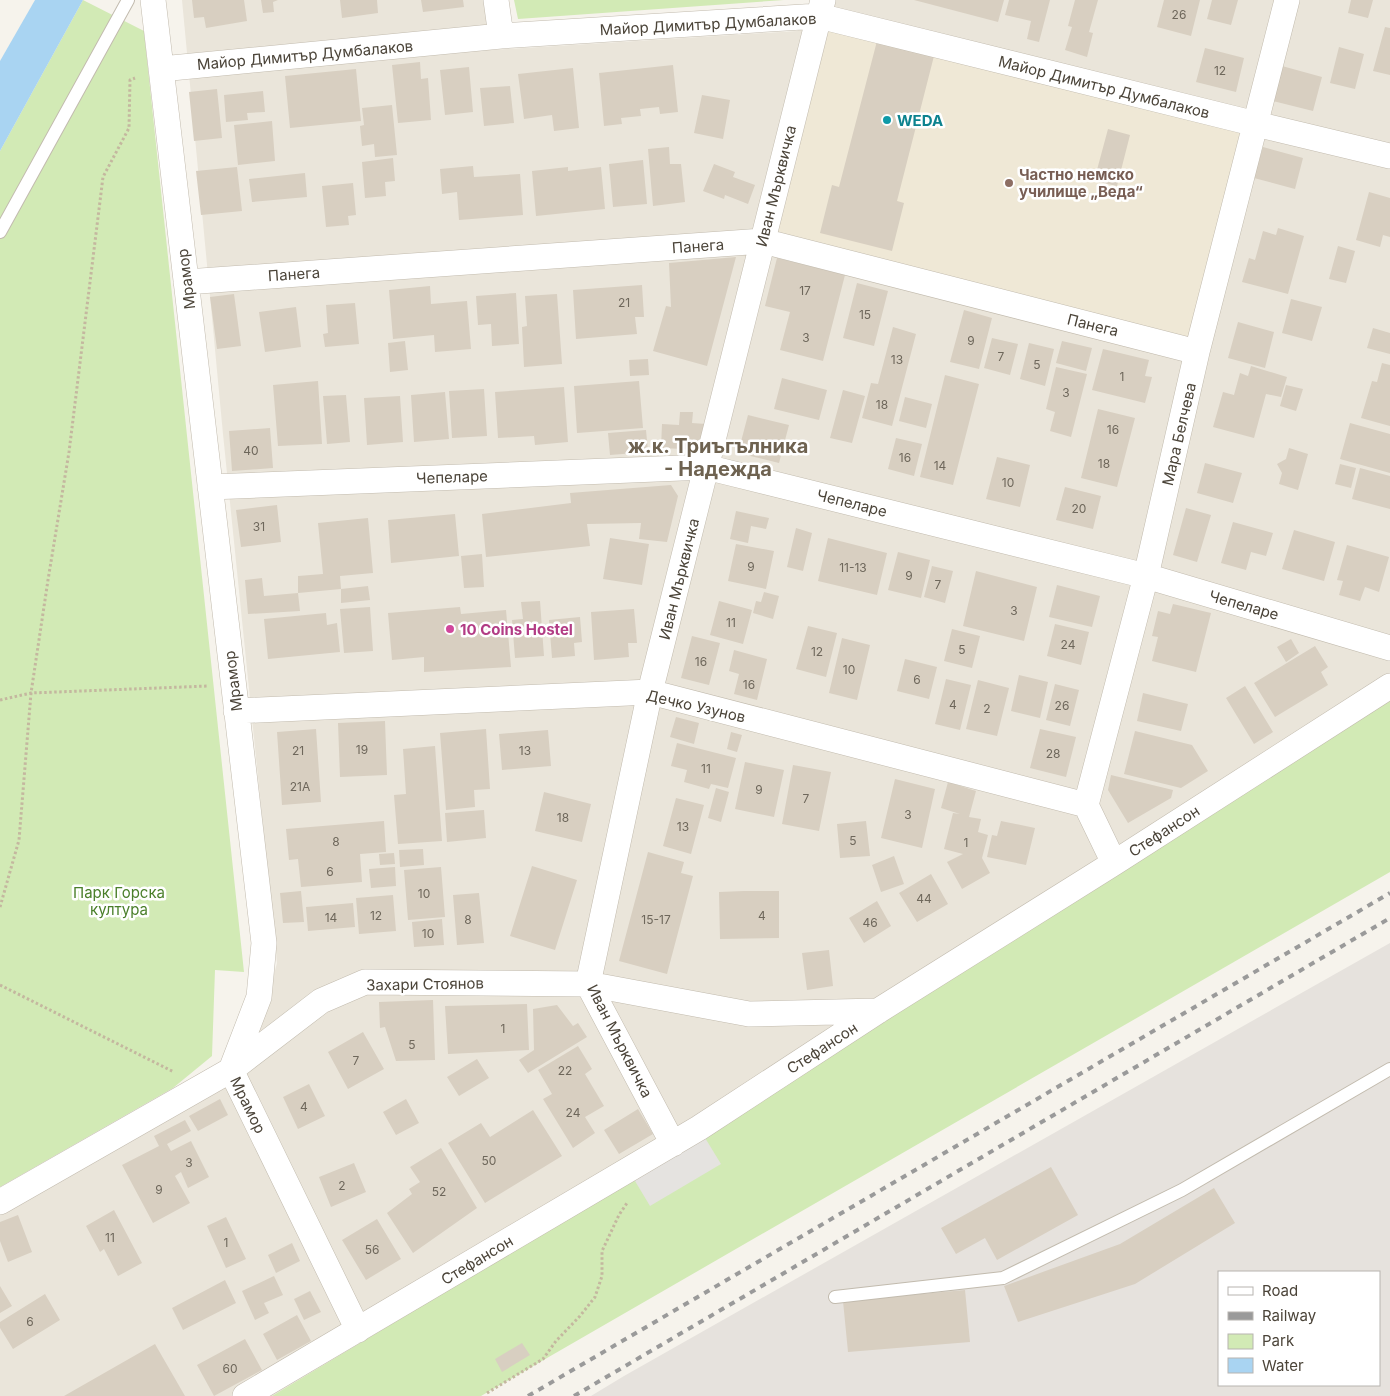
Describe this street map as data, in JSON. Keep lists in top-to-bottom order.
{
  "streets": {
    "street": [
      "Майор Димитър Думбалаков",
      "Иван Мърквичка",
      "Панега",
      "Мрамор",
      "Мара Белчева",
      "Чепеларе",
      "Дечко Узунов",
      "Стефансон",
      "Захари Стоянов"
    ]
  },
  "crossings": [
    ["Майор Димитър Думбалаков", "Иван Мърквичка"],
    ["Майор Димитър Думбалаков", "Мрамор"],
    ["Майор Димитър Думбалаков", "Мара Белчева"],
    ["Иван Мърквичка", "Панега"],
    ["Иван Мърквичка", "Чепеларе"],
    ["Иван Мърквичка", "Дечко Узунов"],
    ["Иван Мърквичка", "Стефансон"],
    ["Иван Мърквичка", "Захари Стоянов"],
    ["Панега", "Мрамор"],
    ["Панега", "Мара Белчева"],
    ["Мрамор", "Чепеларе"],
    ["Мрамор", "Дечко Узунов"],
    ["Мрамор", "Стефансон"],
    ["Мрамор", "Захари Стоянов"],
    ["Мара Белчева", "Чепеларе"],
    ["Мара Белчева", "Дечко Узунов"],
    ["Стефансон", "Захари Стоянов"]
  ],
  "districts": ["ж.к. Триъгълника - Надежда"],
  "parks": ["Парк Горска култура"],
  "places": ["WEDA", "Частно немско училище „Веда“", "10 Coins Hostel"],
  "house_numbers": [
    "26",
    "12",
    "17",
    "21",
    "15",
    "3",
    "9",
    "7",
    "13",
    "5",
    "1",
    "3",
    "18",
    "16",
    "40",
    "16",
    "18",
    "14",
    "10",
    "20",
    "31",
    "9",
    "11-13",
    "9",
    "7",
    "3",
    "11",
    "24",
    "5",
    "12",
    "16",
    "10",
    "6",
    "16",
    "4",
    "26",
    "2",
    "19",
    "21",
    "13",
    "28",
    "11",
    "21А",
    "9",
    "7",
    "3",
    "18",
    "13",
    "5",
    "8",
    "1",
    "6",
    "10",
    "44",
    "12",
    "4",
    "14",
    "8",
    "15-17",
    "46",
    "10",
    "1",
    "5",
    "7",
    "22",
    "4",
    "24",
    "50",
    "3",
    "2",
    "9",
    "52",
    "11",
    "1",
    "56",
    "6",
    "60"
  ],
  "legend": [
    "Road",
    "Railway",
    "Park",
    "Water"
  ]
}
